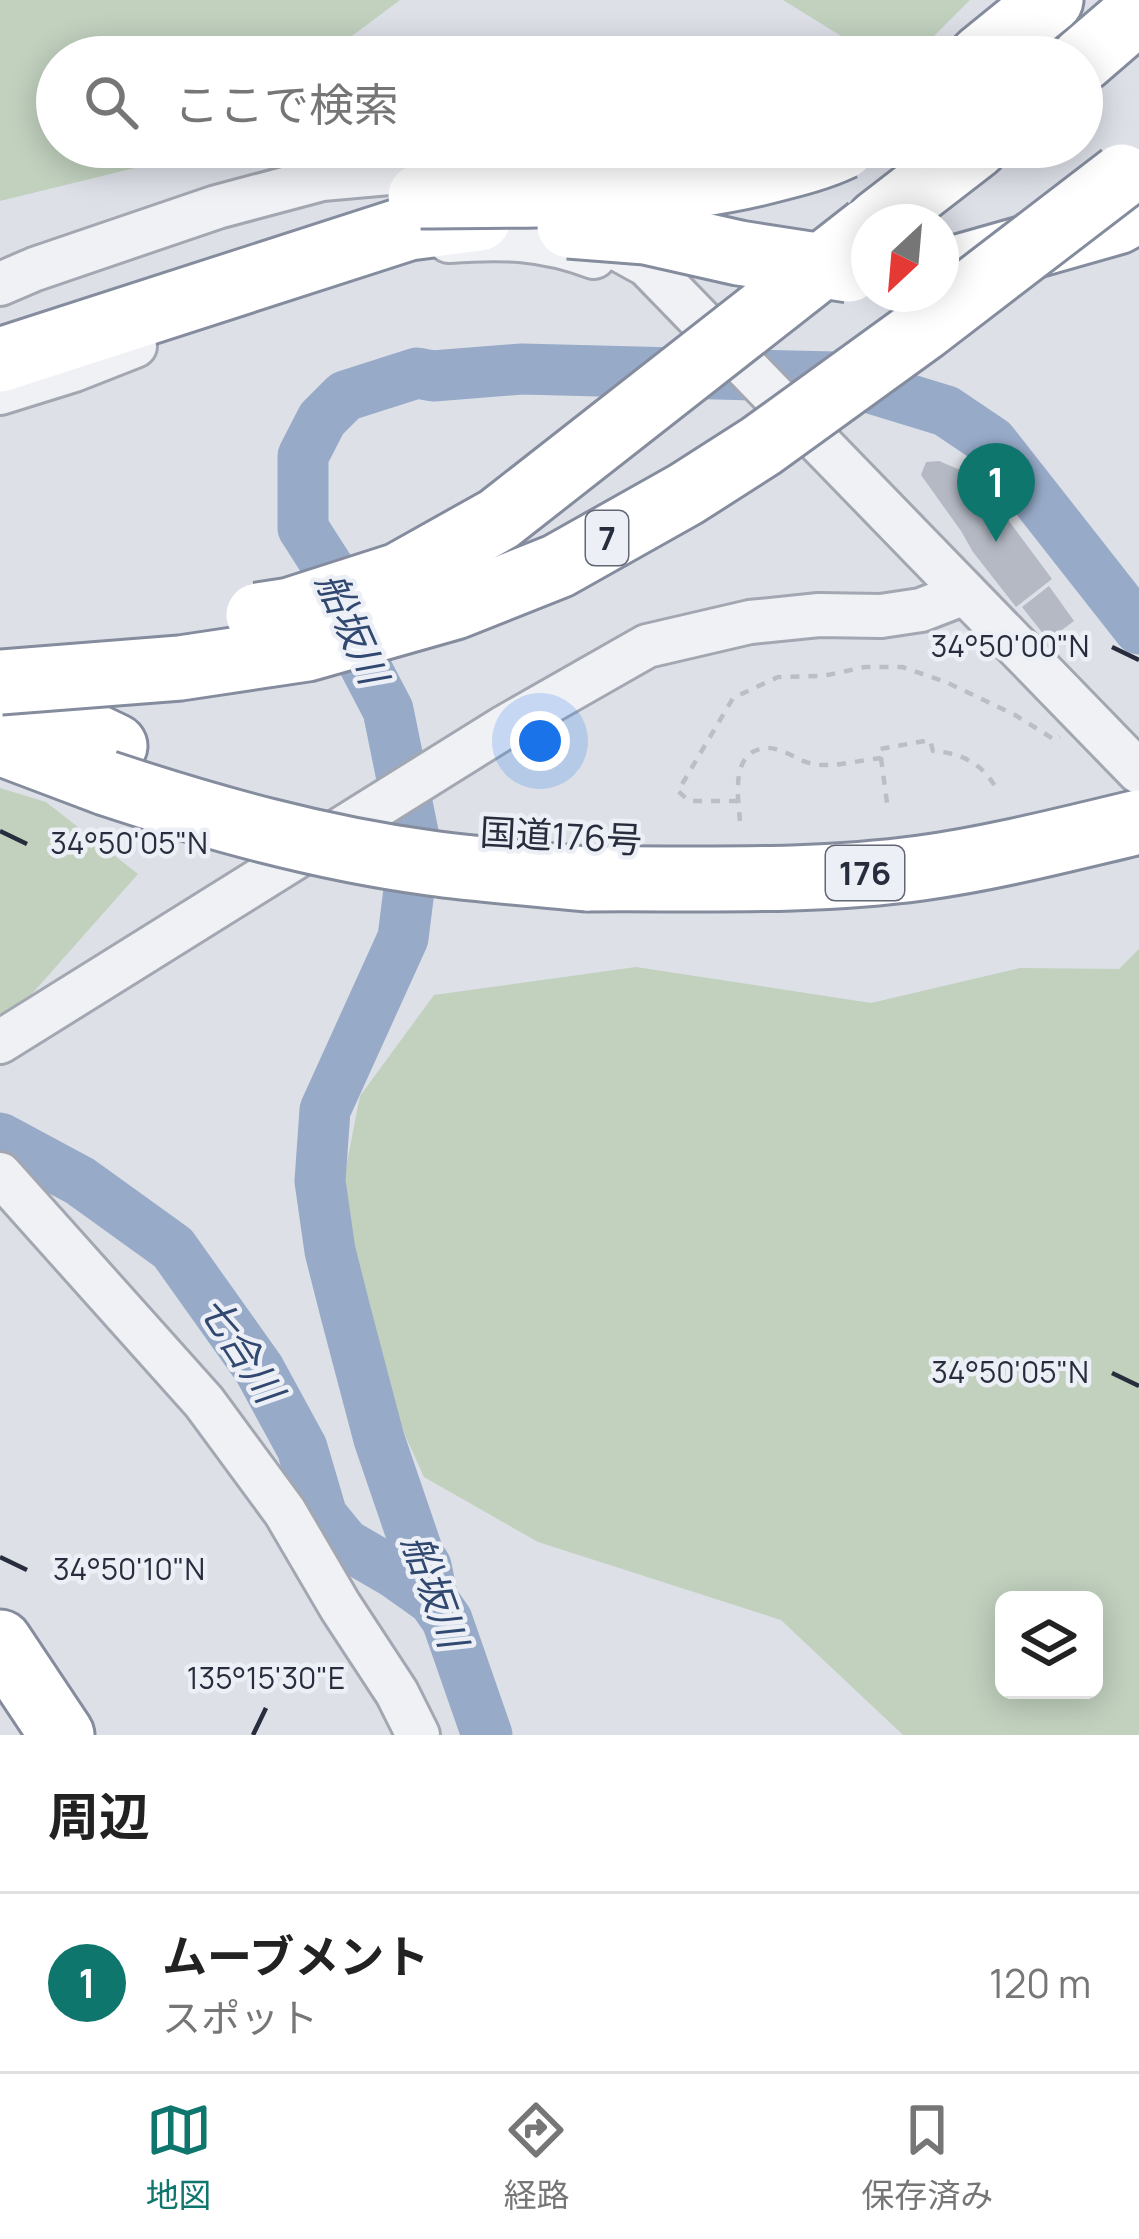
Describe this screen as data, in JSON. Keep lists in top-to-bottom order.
{
  "streets": {
    "highway": ["7", "国道176号", "176"]
  },
  "water": ["船坂川", "七合川"],
  "north": "bottom left",
  "page": {
    "search": "ここで検索",
    "pins": "1",
    "heading": "周辺",
    "list": [
      {
        "mark": "1",
        "name": "ムーブメント",
        "note": "スポット",
        "value": "120 m"
      }
    ],
    "nav": ["地図", "経路", "保存済み"]
  },
  "coordinates": [
    "34°50'00\"N",
    "34°50'05\"N",
    "34°50'10\"N",
    "135°15'30\"E"
  ]
}
